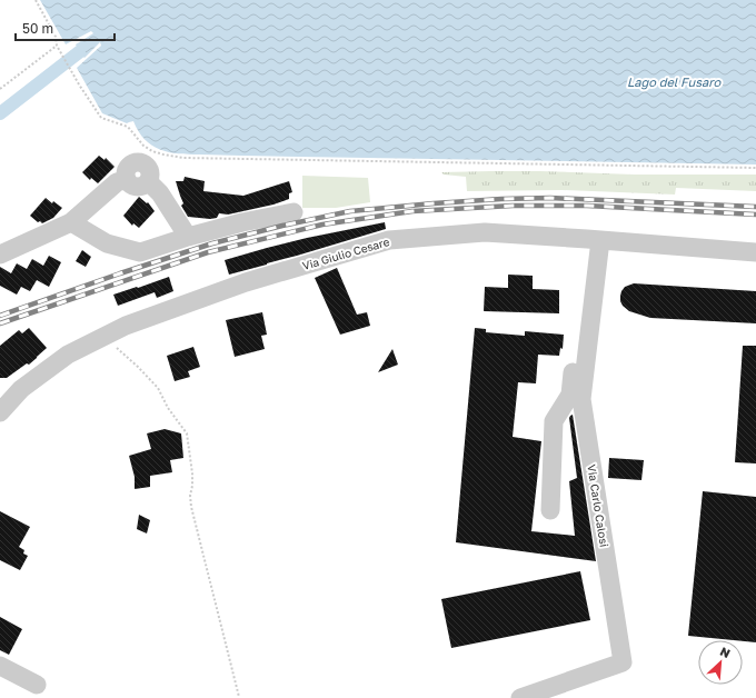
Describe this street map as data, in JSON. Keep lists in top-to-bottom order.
{
  "streets": {
    "street": ["Via Giulio Cesare", "Via Carlo Calosi"]
  },
  "crossings": [
    ["Via Giulio Cesare", "Via Carlo Calosi"]
  ],
  "water": ["Lago del Fusaro"],
  "scale_bar": "50 m",
  "north": "top right"
}
